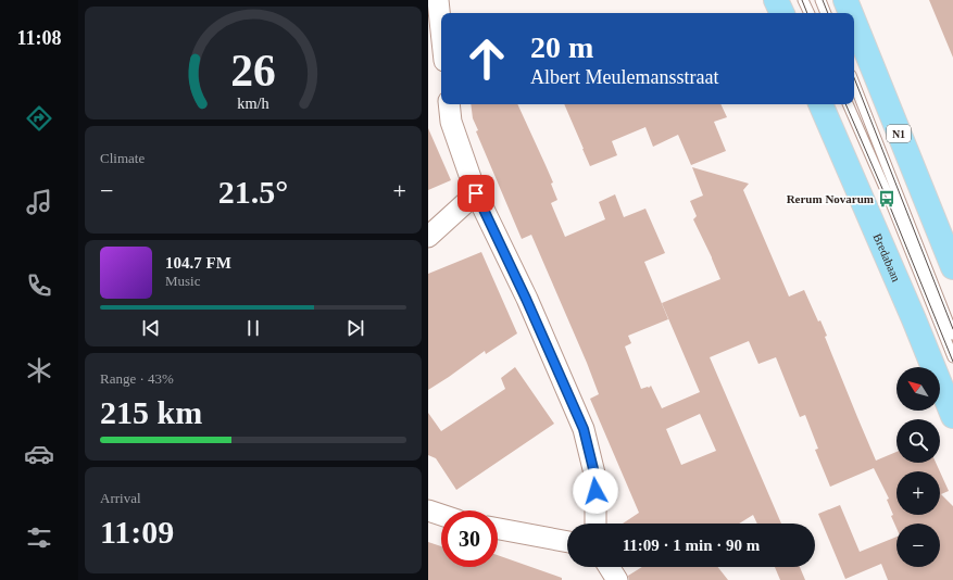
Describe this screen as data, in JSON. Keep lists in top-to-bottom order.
{
  "streets": {
    "main road": ["N1", "Bredabaan"]
  },
  "places": {
    "bus stop": ["Rerum Novarum"]
  },
  "north": "top left",
  "page": {
    "tabs": "11:08",
    "turn": ["20 m", "Albert Meulemansstraat"],
    "tile": [
      "Climate",
      ["Range · 43%", "215 km"],
      ["Arrival", "11:09"]
    ],
    "heat": ["−", "21.5°", "+"],
    "song": ["104.7 FM", "Music"],
    "map_buttons": ["+", "−"],
    "limit": "30",
    "trip": "11:09 · 1 min · 90 m",
    "gauge": ["26", "km/h"]
  }
}
